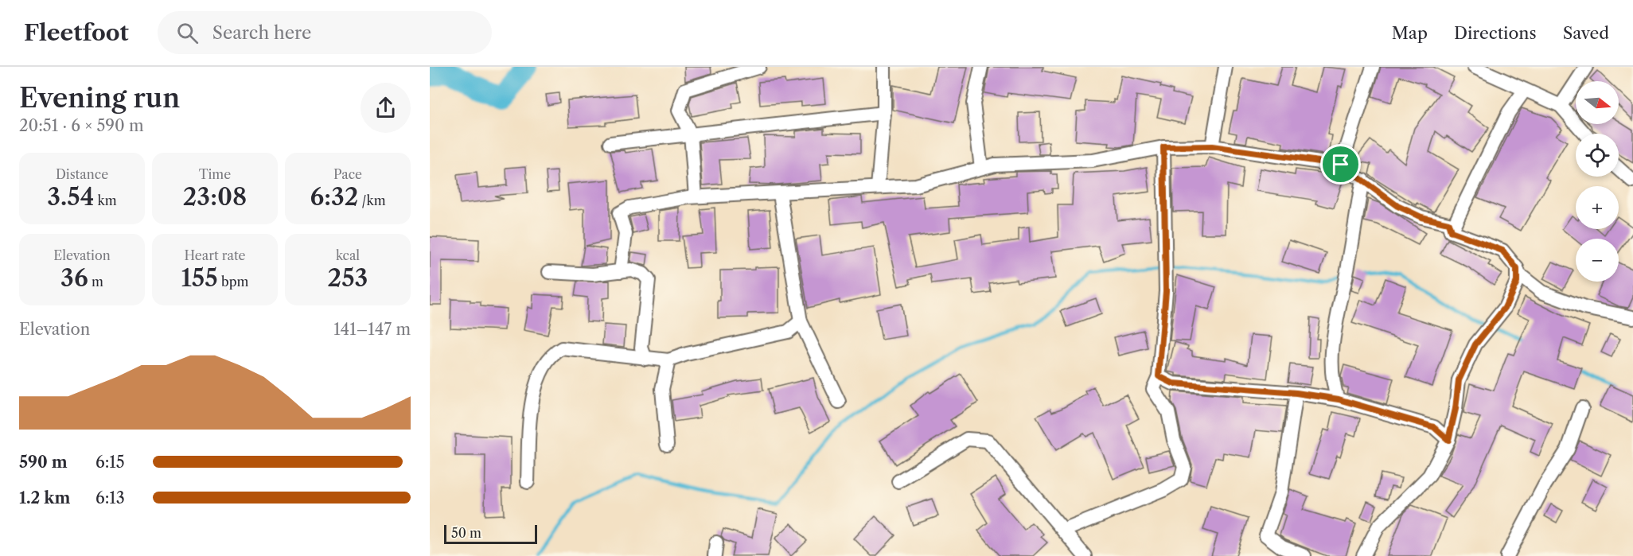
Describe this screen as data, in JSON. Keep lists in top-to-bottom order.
{
  "scale_bar": "50 m",
  "north": "right",
  "page": {
    "header": "Fleetfoot",
    "search": "Search here",
    "nav": ["Map", "Directions", "Saved"],
    "heading": ["Evening run", "20:51 · 6 × 590 m"],
    "map_buttons": ["+", "−"],
    "stats": [
      ["Distance", "3.54 km"],
      ["Time", "23:08"],
      ["Pace", "6:32 /km"],
      ["Elevation", "36 m"],
      ["Heart rate", "155 bpm"],
      ["kcal", "253"]
    ],
    "chart": ["Elevation", "141–147 m"],
    "list": [
      {
        "name": "590 m",
        "note": "6:15"
      },
      {
        "name": "1.2 km",
        "note": "6:13"
      }
    ],
    "scale": "50 m"
  }
}
